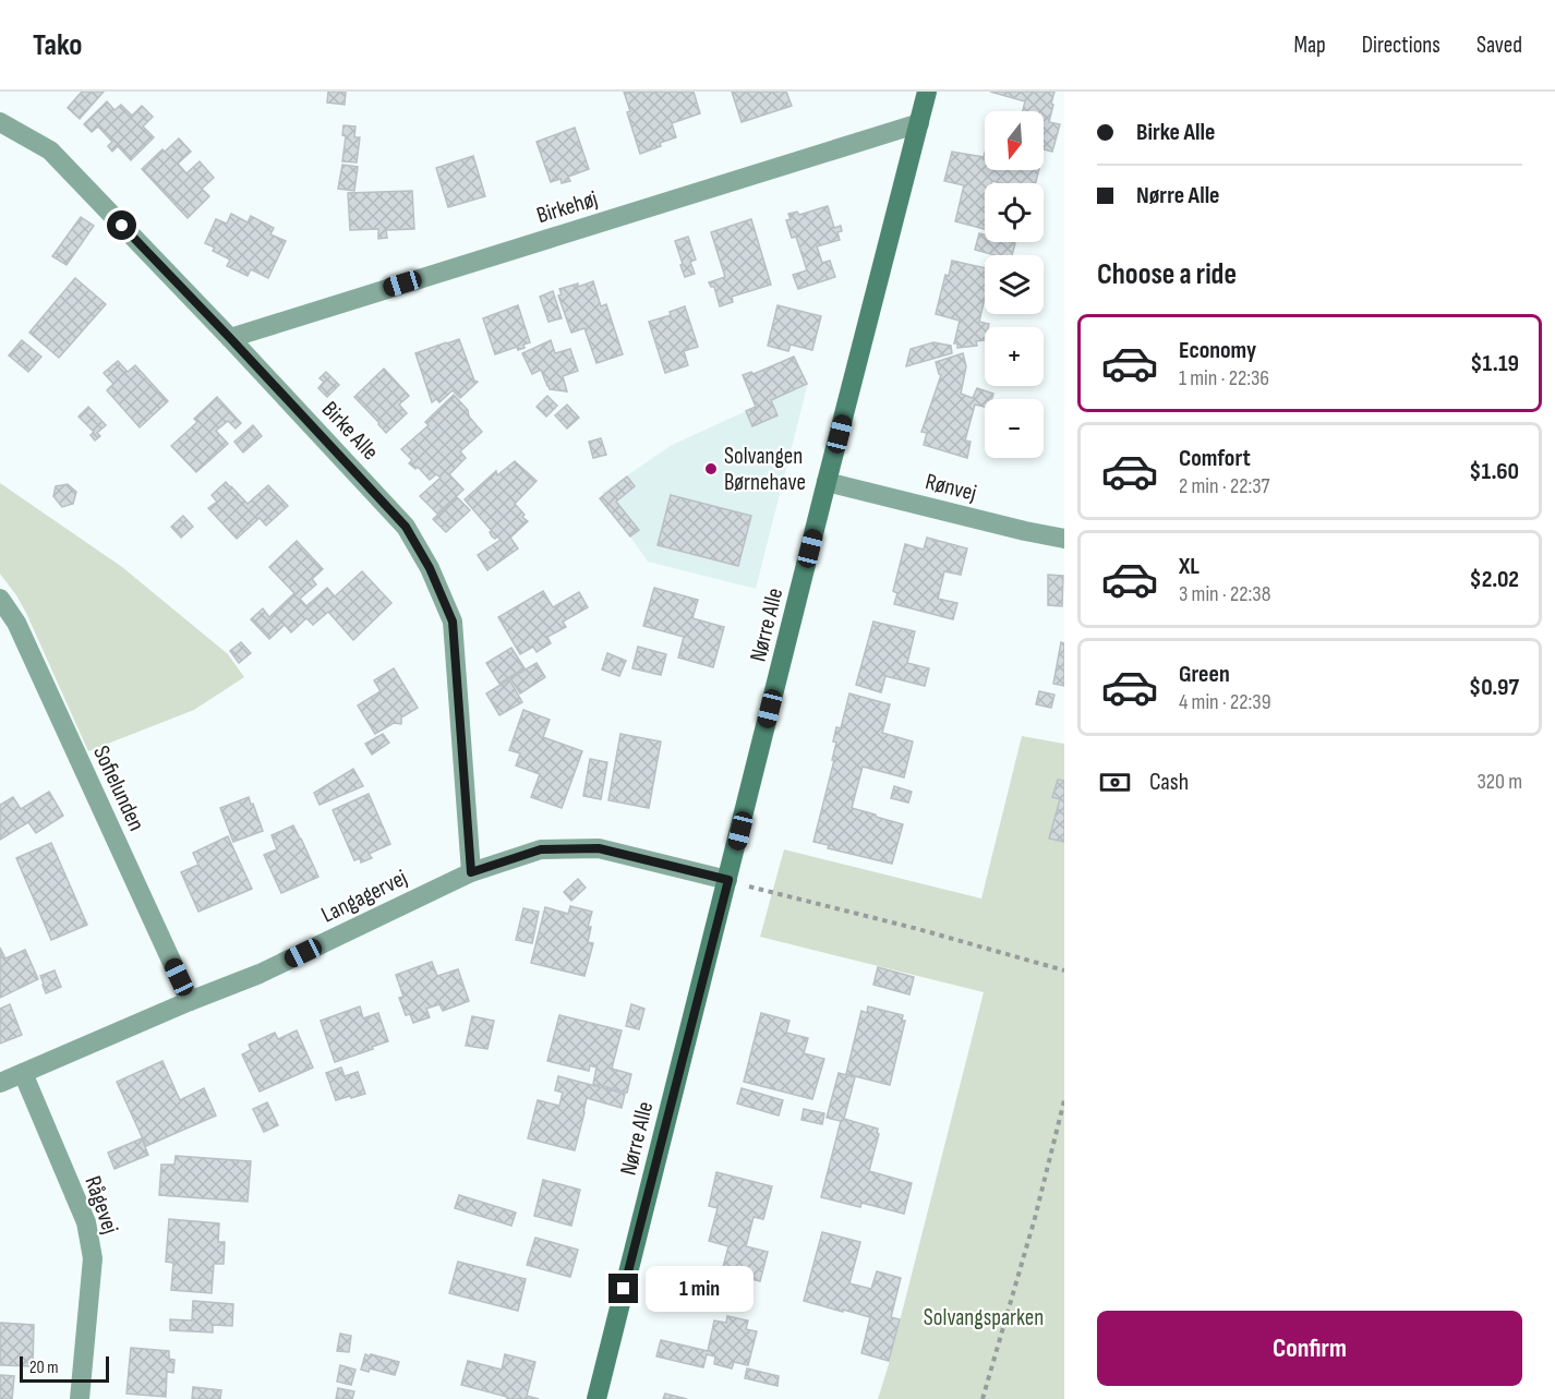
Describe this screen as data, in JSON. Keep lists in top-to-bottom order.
{
  "streets": {
    "street": [
      "Birkehøj",
      "Birke Alle",
      "Rønvej",
      "Nørre Alle",
      "Sofielunden",
      "Langagervej",
      "Rågevej"
    ]
  },
  "crossings": [
    ["Birkehøj", "Birke Alle"],
    ["Birkehøj", "Nørre Alle"],
    ["Birke Alle", "Langagervej"],
    ["Rønvej", "Nørre Alle"],
    ["Nørre Alle", "Langagervej"],
    ["Sofielunden", "Langagervej"],
    ["Langagervej", "Rågevej"]
  ],
  "parks": ["Solvangsparken"],
  "places": ["Solvangen Børnehave"],
  "scale_bar": "20 m",
  "north": "bottom",
  "page": {
    "header": "Tako",
    "nav": ["Map", "Directions", "Saved"],
    "banner": ["Birke Alle", "Nørre Alle"],
    "map_buttons": ["+", "−"],
    "heading": "Choose a ride",
    "list": [
      {
        "name": "Economy",
        "note": "1 min · 22:36",
        "value": "$1.19"
      },
      {
        "name": "Comfort",
        "note": "2 min · 22:37",
        "value": "$1.60"
      },
      {
        "name": "XL",
        "note": "3 min · 22:38",
        "value": "$2.02"
      },
      {
        "name": "Green",
        "note": "4 min · 22:39",
        "value": "$0.97"
      }
    ],
    "pay": ["Cash", "320 m"],
    "bubble": "1 min",
    "buttons": "Confirm",
    "scale": "20 m"
  }
}
